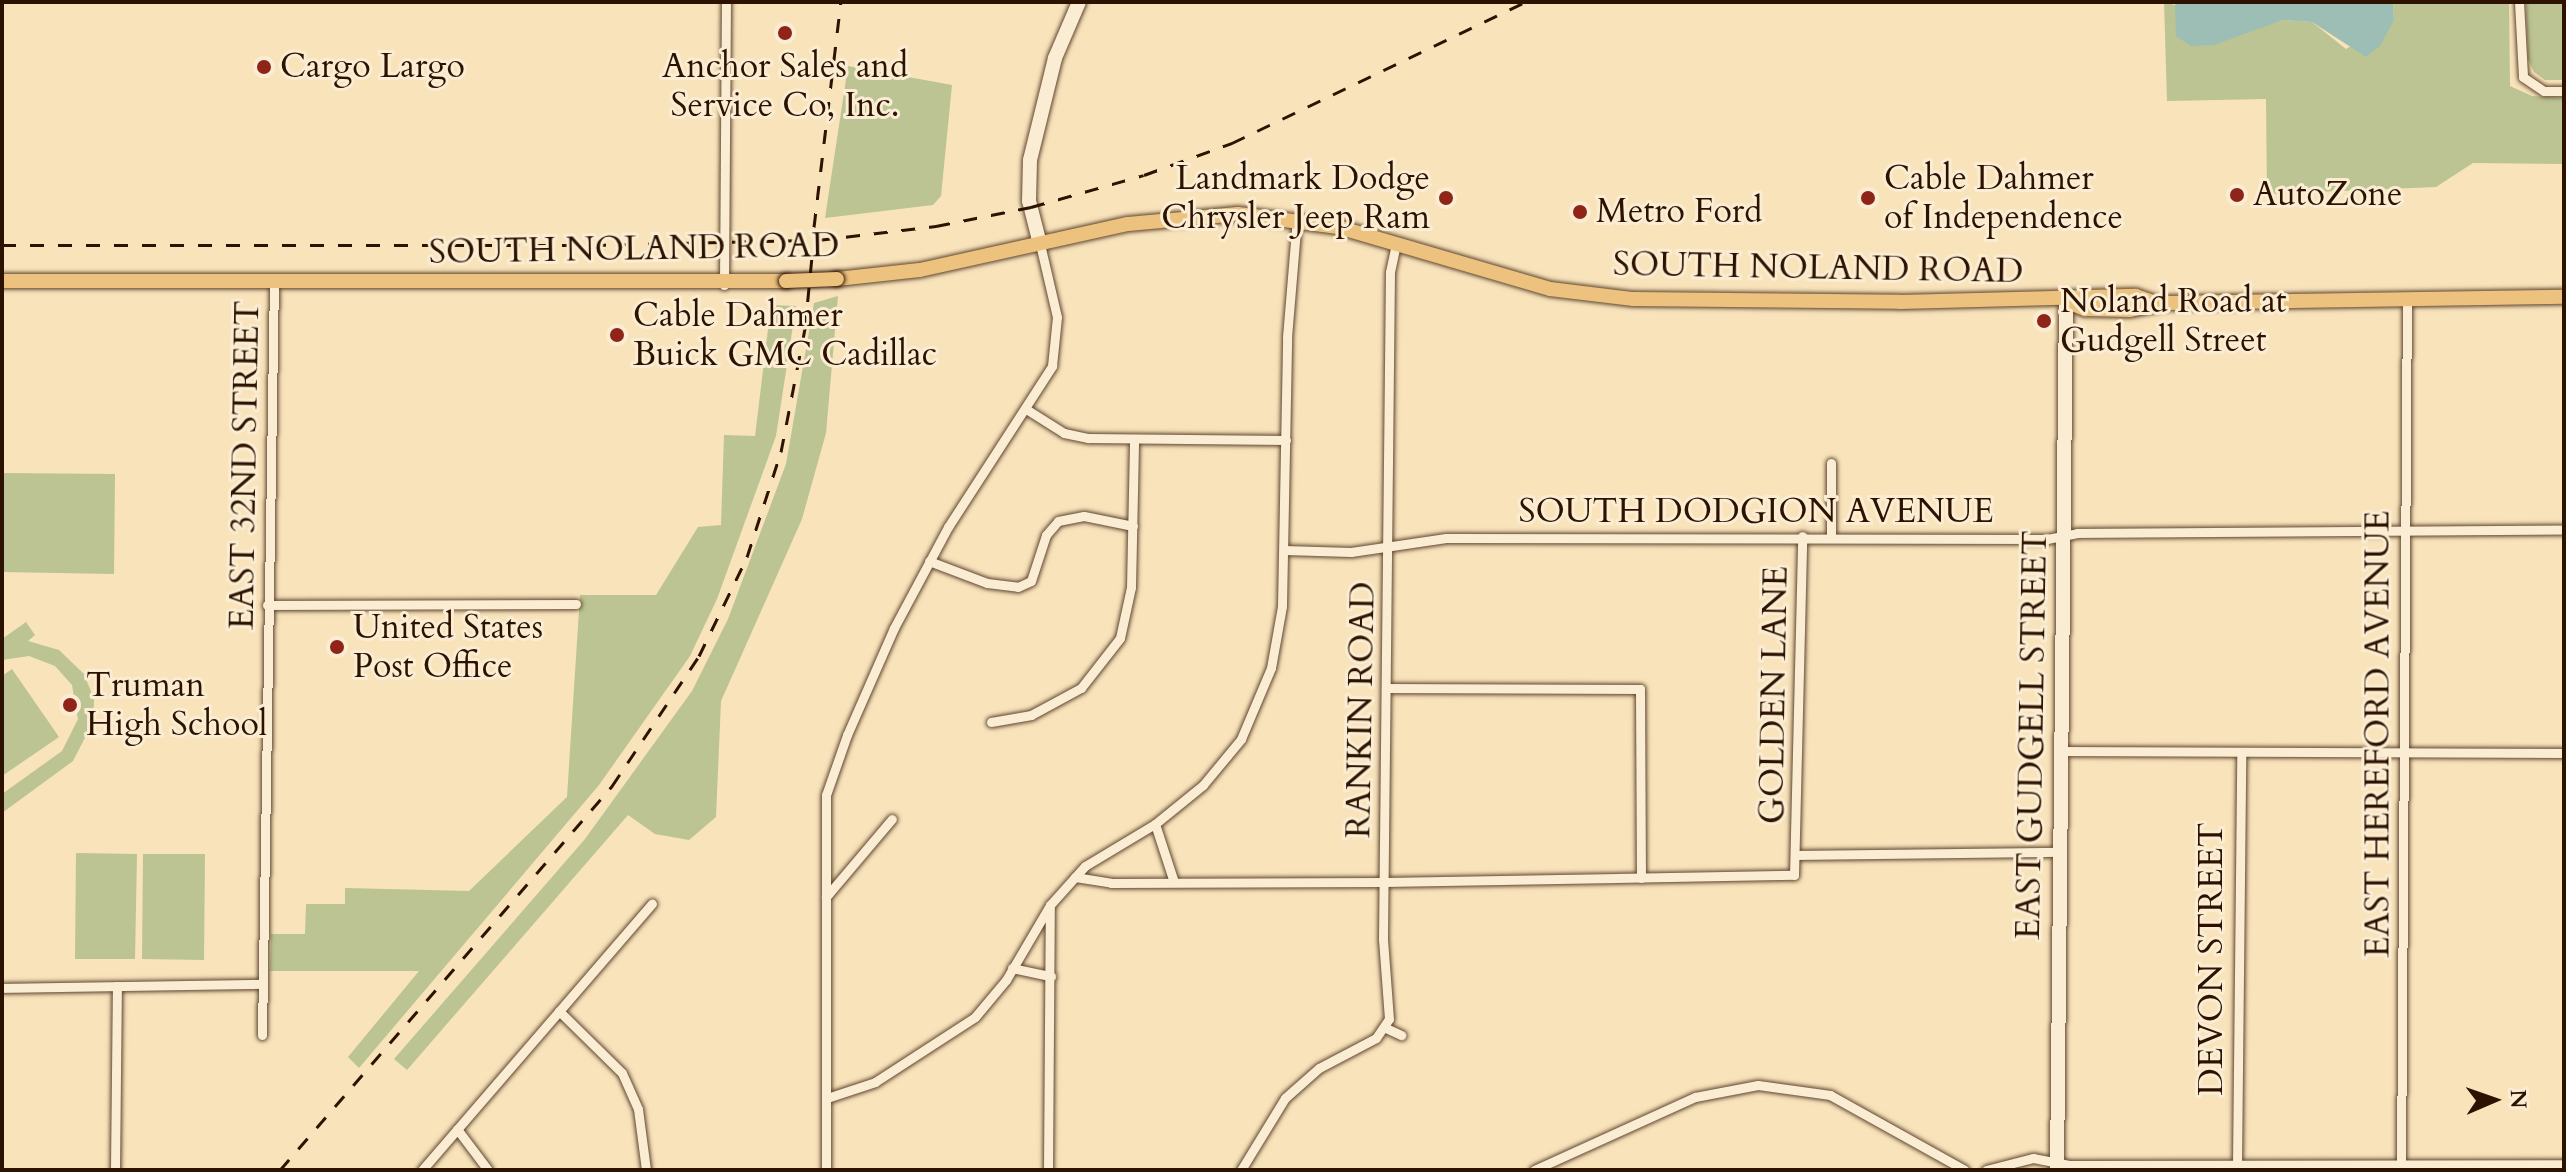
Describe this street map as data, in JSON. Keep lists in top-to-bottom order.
{
  "streets": {
    "main road": ["SOUTH NOLAND ROAD"],
    "street": [
      "EAST 32ND STREET",
      "SOUTH DODGION AVENUE",
      "GOLDEN LANE",
      "RANKIN ROAD",
      "EAST HEREFORD AVENUE",
      "EAST GUDGELL STREET",
      "DEVON STREET"
    ]
  },
  "crossings": [
    ["SOUTH NOLAND ROAD", "EAST 32ND STREET"],
    ["SOUTH NOLAND ROAD", "RANKIN ROAD"],
    ["SOUTH NOLAND ROAD", "EAST HEREFORD AVENUE"],
    ["SOUTH NOLAND ROAD", "EAST GUDGELL STREET"],
    ["SOUTH DODGION AVENUE", "GOLDEN LANE"],
    ["SOUTH DODGION AVENUE", "RANKIN ROAD"],
    ["SOUTH DODGION AVENUE", "EAST HEREFORD AVENUE"],
    ["SOUTH DODGION AVENUE", "EAST GUDGELL STREET"]
  ],
  "places": [
    "Anchor Sales and Service Co, Inc.",
    "Cargo Largo",
    "AutoZone",
    "Landmark Dodge Chrysler Jeep Ram",
    "Cable Dahmer of Independence",
    "Metro Ford",
    "Noland Road at Gudgell Street",
    "Cable Dahmer Buick GMC Cadillac",
    "United States Post Office",
    "Truman High School"
  ],
  "north": "right"
}
